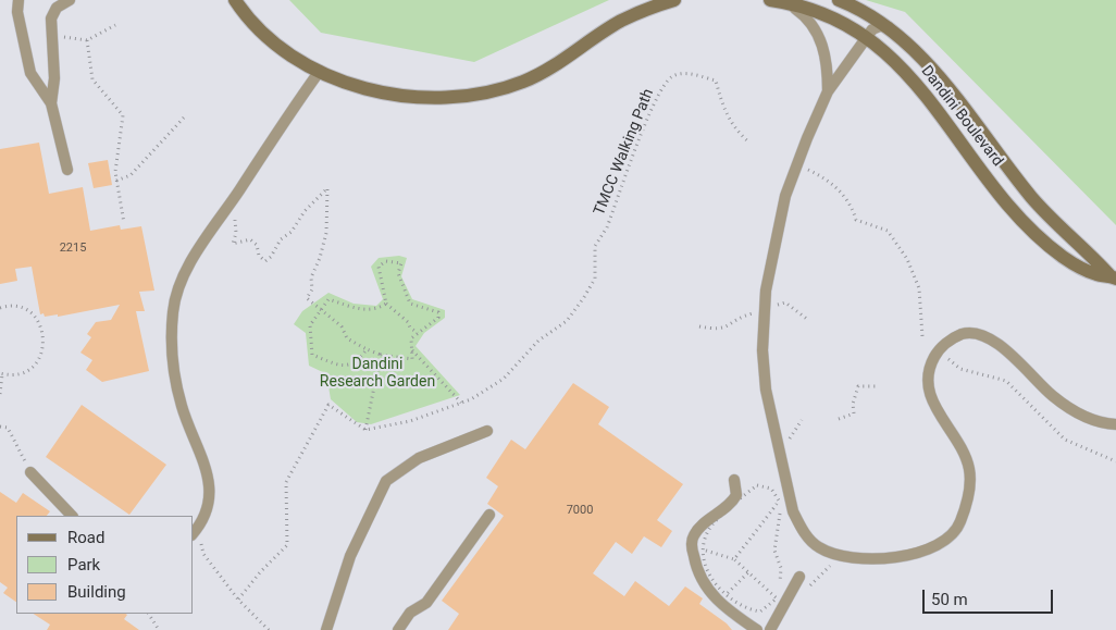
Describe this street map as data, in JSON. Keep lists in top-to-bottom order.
{
  "streets": {
    "main road": ["Dandini Boulevard"],
    "path": ["TMCC Walking Path"]
  },
  "parks": ["Dandini Research Garden"],
  "house_numbers": ["2215", "7000"],
  "legend": ["Road", "Park", "Building"],
  "scale_bar": "50 m"
}
